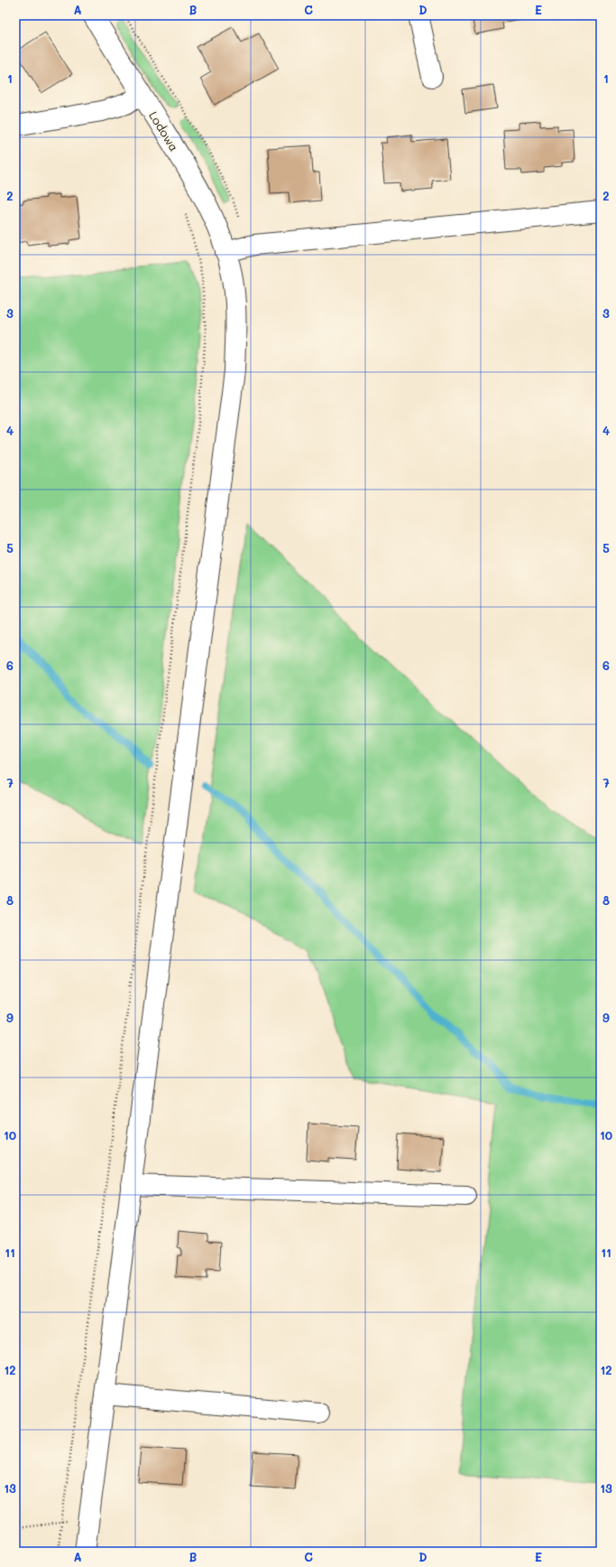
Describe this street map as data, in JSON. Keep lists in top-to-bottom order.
{
  "streets": {
    "street": ["Lodowa"]
  },
  "grid": {
    "columns": [
      "A",
      "B",
      "C",
      "D",
      "E"
    ],
    "rows": [
      "1",
      "2",
      "3",
      "4",
      "5",
      "6",
      "7",
      "8",
      "9",
      "10",
      "11",
      "12",
      "13"
    ]
  }
}
